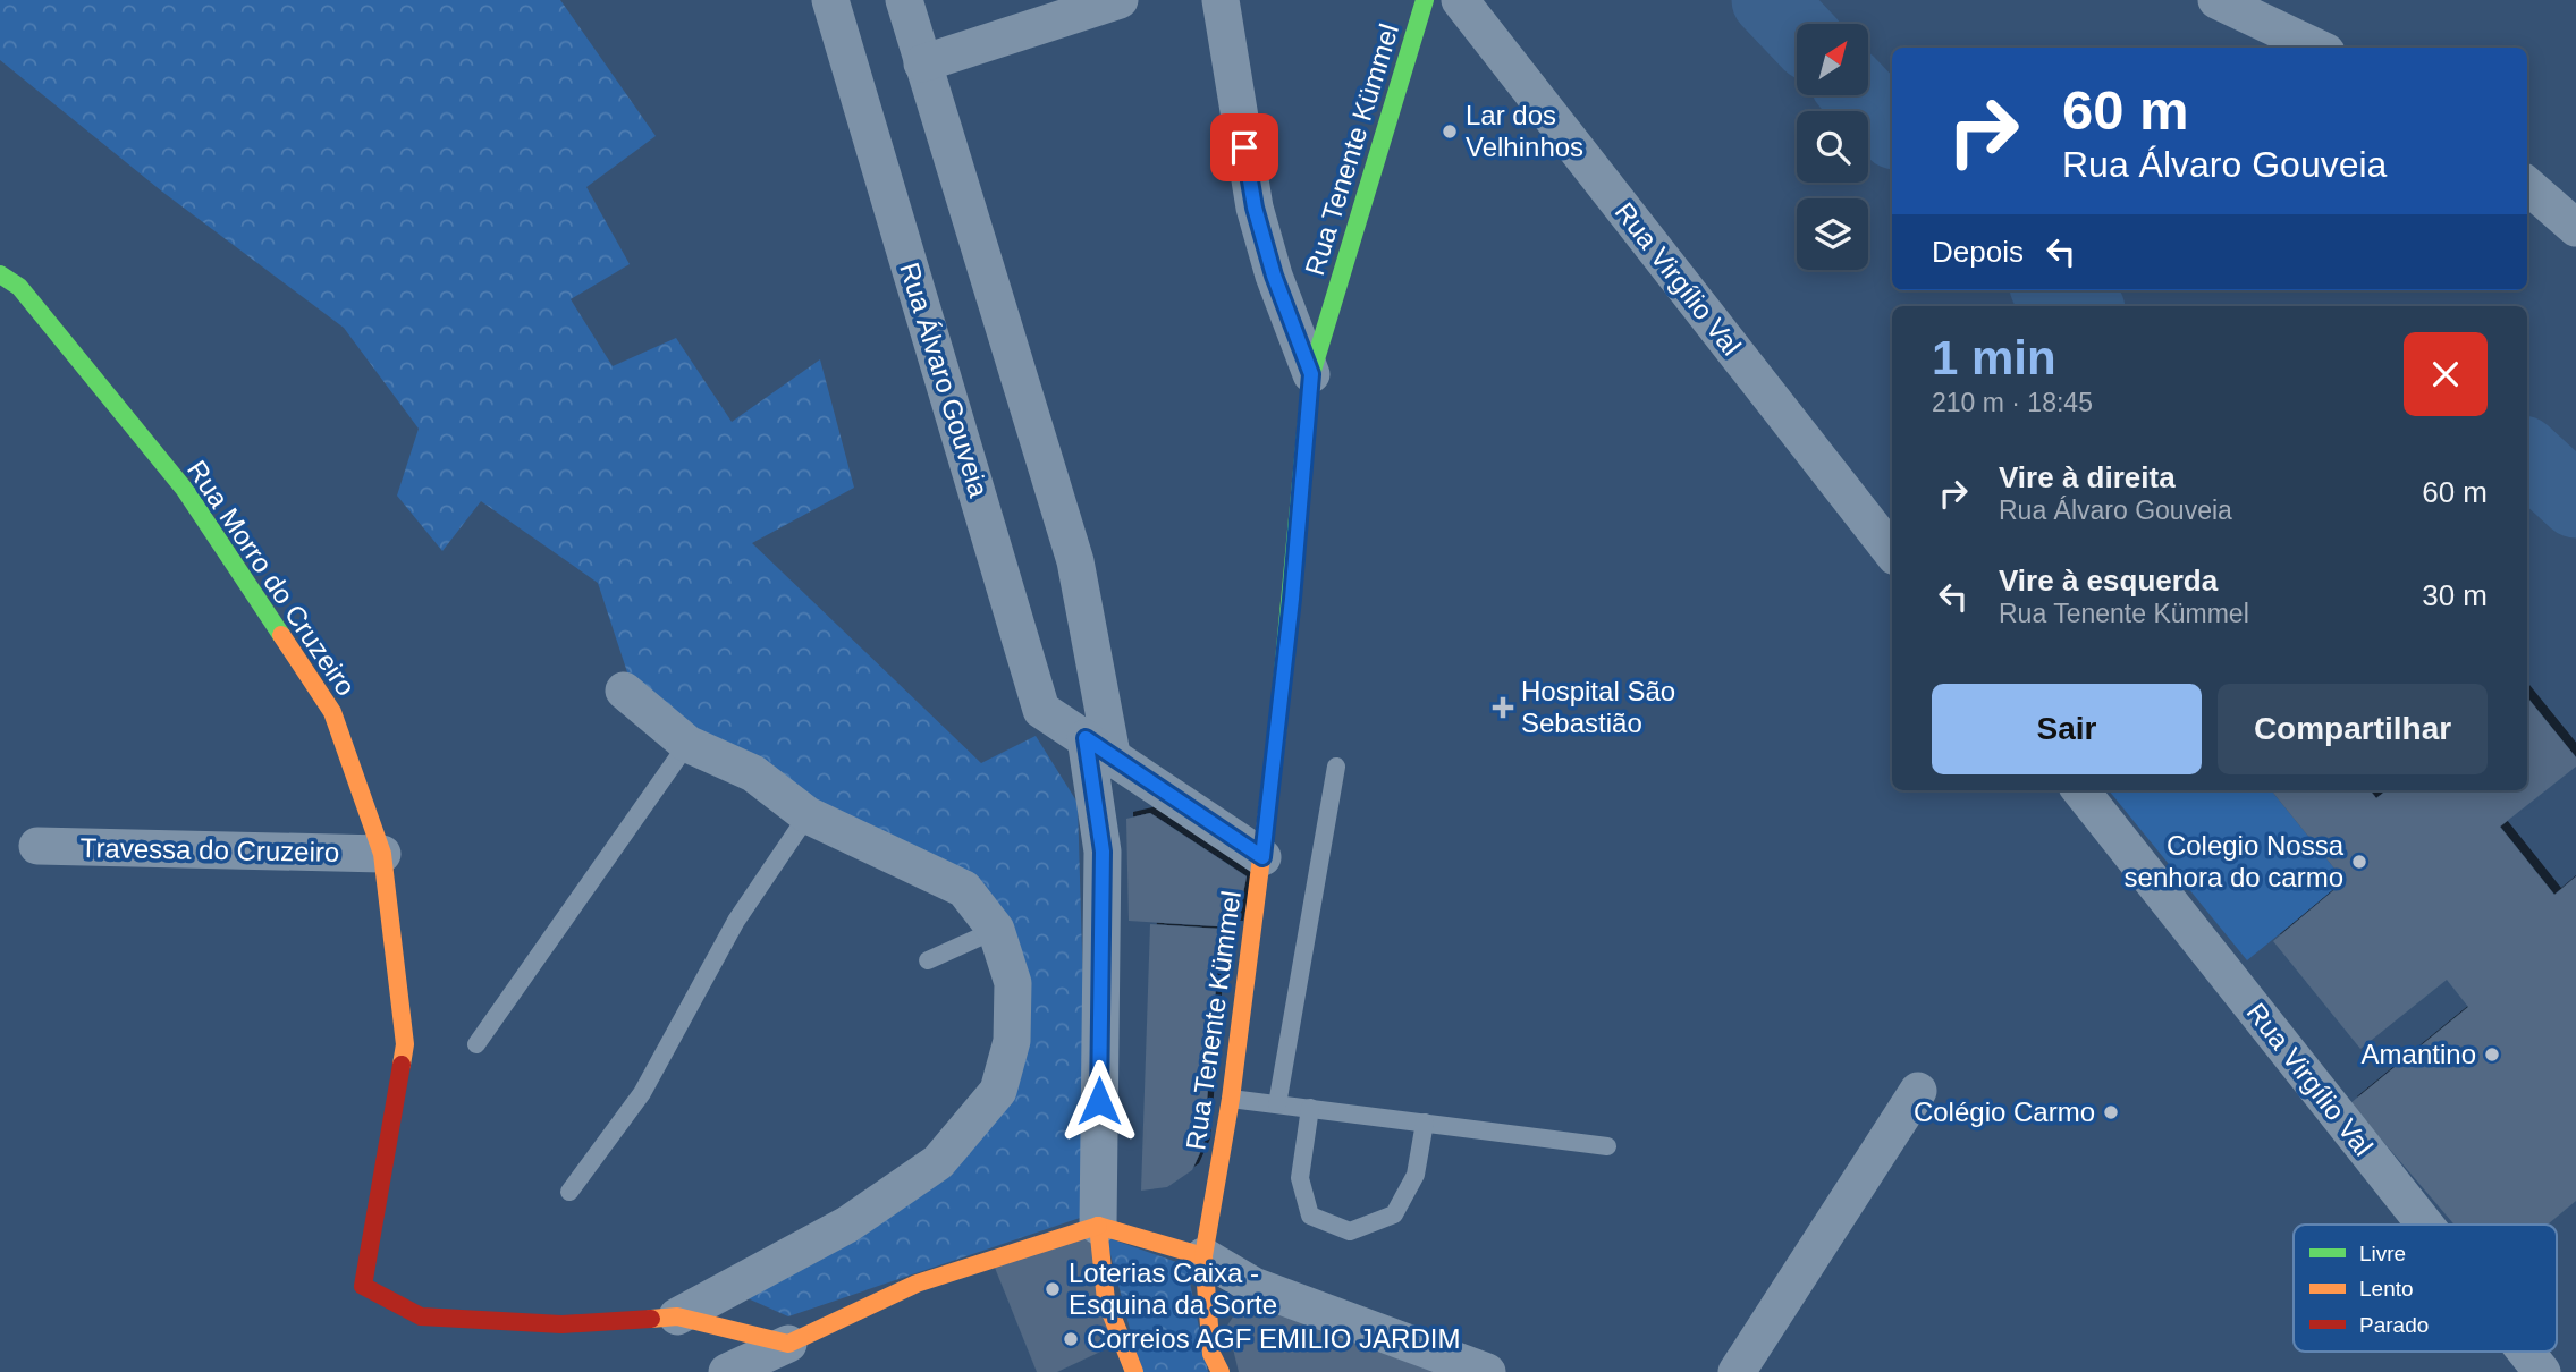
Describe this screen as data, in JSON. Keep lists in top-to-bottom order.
{
  "streets": {
    "street": [
      "Rua Tenente Kümmel",
      "Rua Virgílio Val",
      "Rua Álvaro Gouveia",
      "Rua Morro do Cruzeiro",
      "Travessa do Cruzeiro"
    ]
  },
  "crossings": [
    ["Rua Tenente Kümmel", "Rua Álvaro Gouveia"],
    ["Rua Morro do Cruzeiro", "Travessa do Cruzeiro"]
  ],
  "places": {
    "other": [
      "Lar dos Velhinhos",
      "Colegio Nossa senhora do carmo",
      "Amantino",
      "Colégio Carmo",
      "Loterias Caixa - Esquina da Sorte",
      "Correios AGF EMILIO JARDIM"
    ],
    "health": ["Hospital São Sebastião"]
  },
  "legend": ["Livre", "Lento", "Parado"],
  "north": "top right",
  "page": {
    "turn": ["60 m", "Rua Álvaro Gouveia"],
    "then": "Depois",
    "heading": ["1 min", "210 m · 18:45"],
    "list": [
      {
        "name": "Vire à direita",
        "note": "Rua Álvaro Gouveia",
        "value": "60 m"
      },
      {
        "name": "Vire à esquerda",
        "note": "Rua Tenente Kümmel",
        "value": "30 m"
      }
    ],
    "buttons": ["Sair", "Compartilhar"]
  }
}
